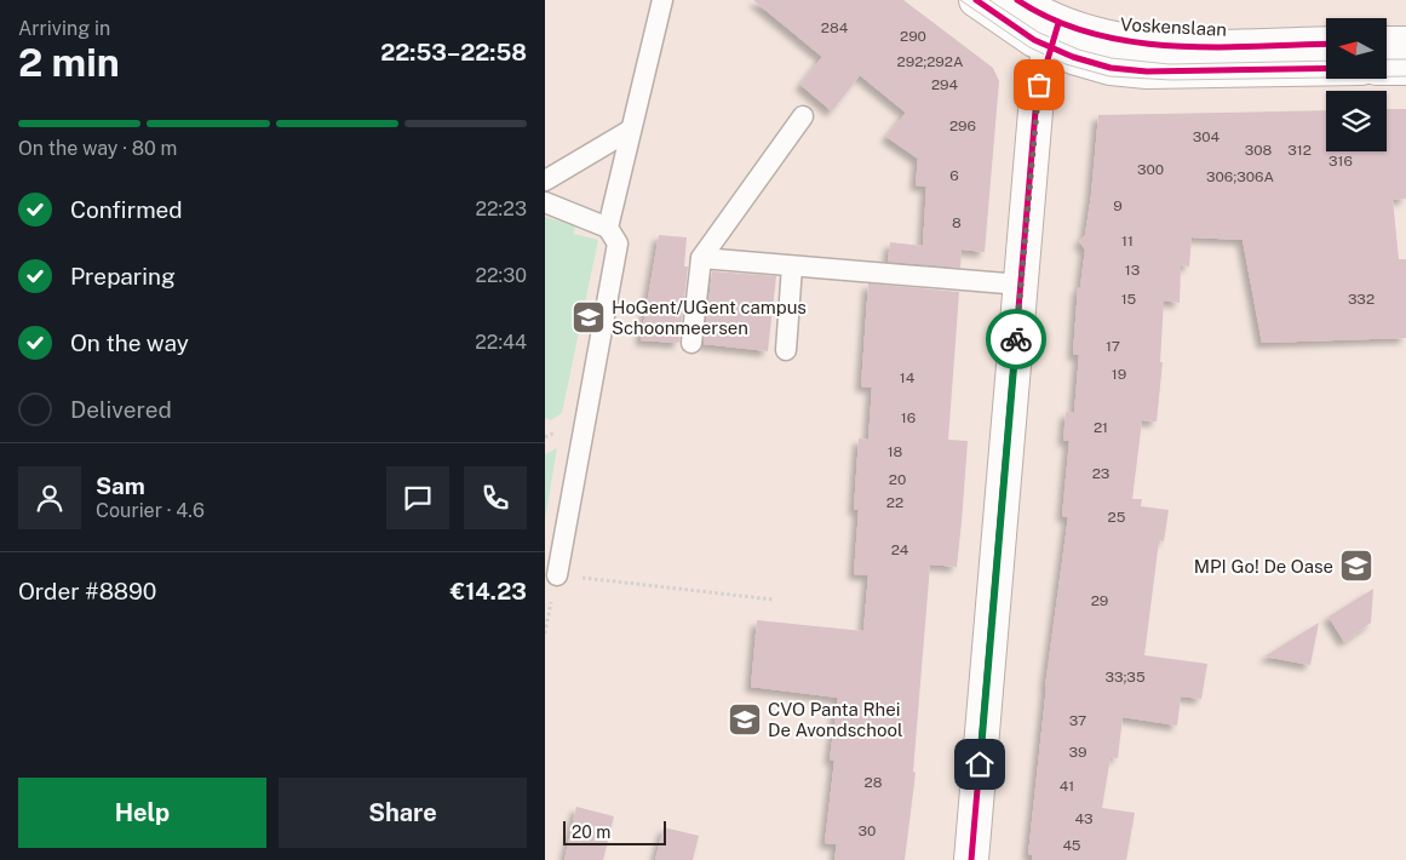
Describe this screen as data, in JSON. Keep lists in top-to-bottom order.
{
  "streets": {
    "street": ["Voskenslaan"]
  },
  "places": {
    "school or university": ["HoGent/UGent campus Schoonmeersen", "MPI Go! De Oase", "CVO Panta Rhei De Avondschool"]
  },
  "house_numbers": [
    "284",
    "290",
    "292;292A",
    "294",
    "296",
    "304",
    "308",
    "312",
    "316",
    "300",
    "6",
    "306;306A",
    "9",
    "8",
    "11",
    "13",
    "15",
    "332",
    "17",
    "19",
    "14",
    "16",
    "21",
    "18",
    "23",
    "20",
    "22",
    "25",
    "24",
    "29",
    "33;35",
    "37",
    "39",
    "28",
    "41",
    "43",
    "30",
    "45"
  ],
  "scale_bar": "20 m",
  "north": "left",
  "page": {
    "heading": ["2 min", "Arriving in", "22:53–22:58"],
    "panel": [
      "Sam",
      "Courier · 4.6",
      "Order #8890",
      "€14.23"
    ],
    "bar": "On the way · 80 m",
    "list": [
      ["Confirmed", "22:23"],
      ["Preparing", "22:30"],
      ["On the way", "22:44"],
      "Delivered"
    ],
    "buttons": ["Help", "Share"],
    "scale": "20 m"
  }
}
